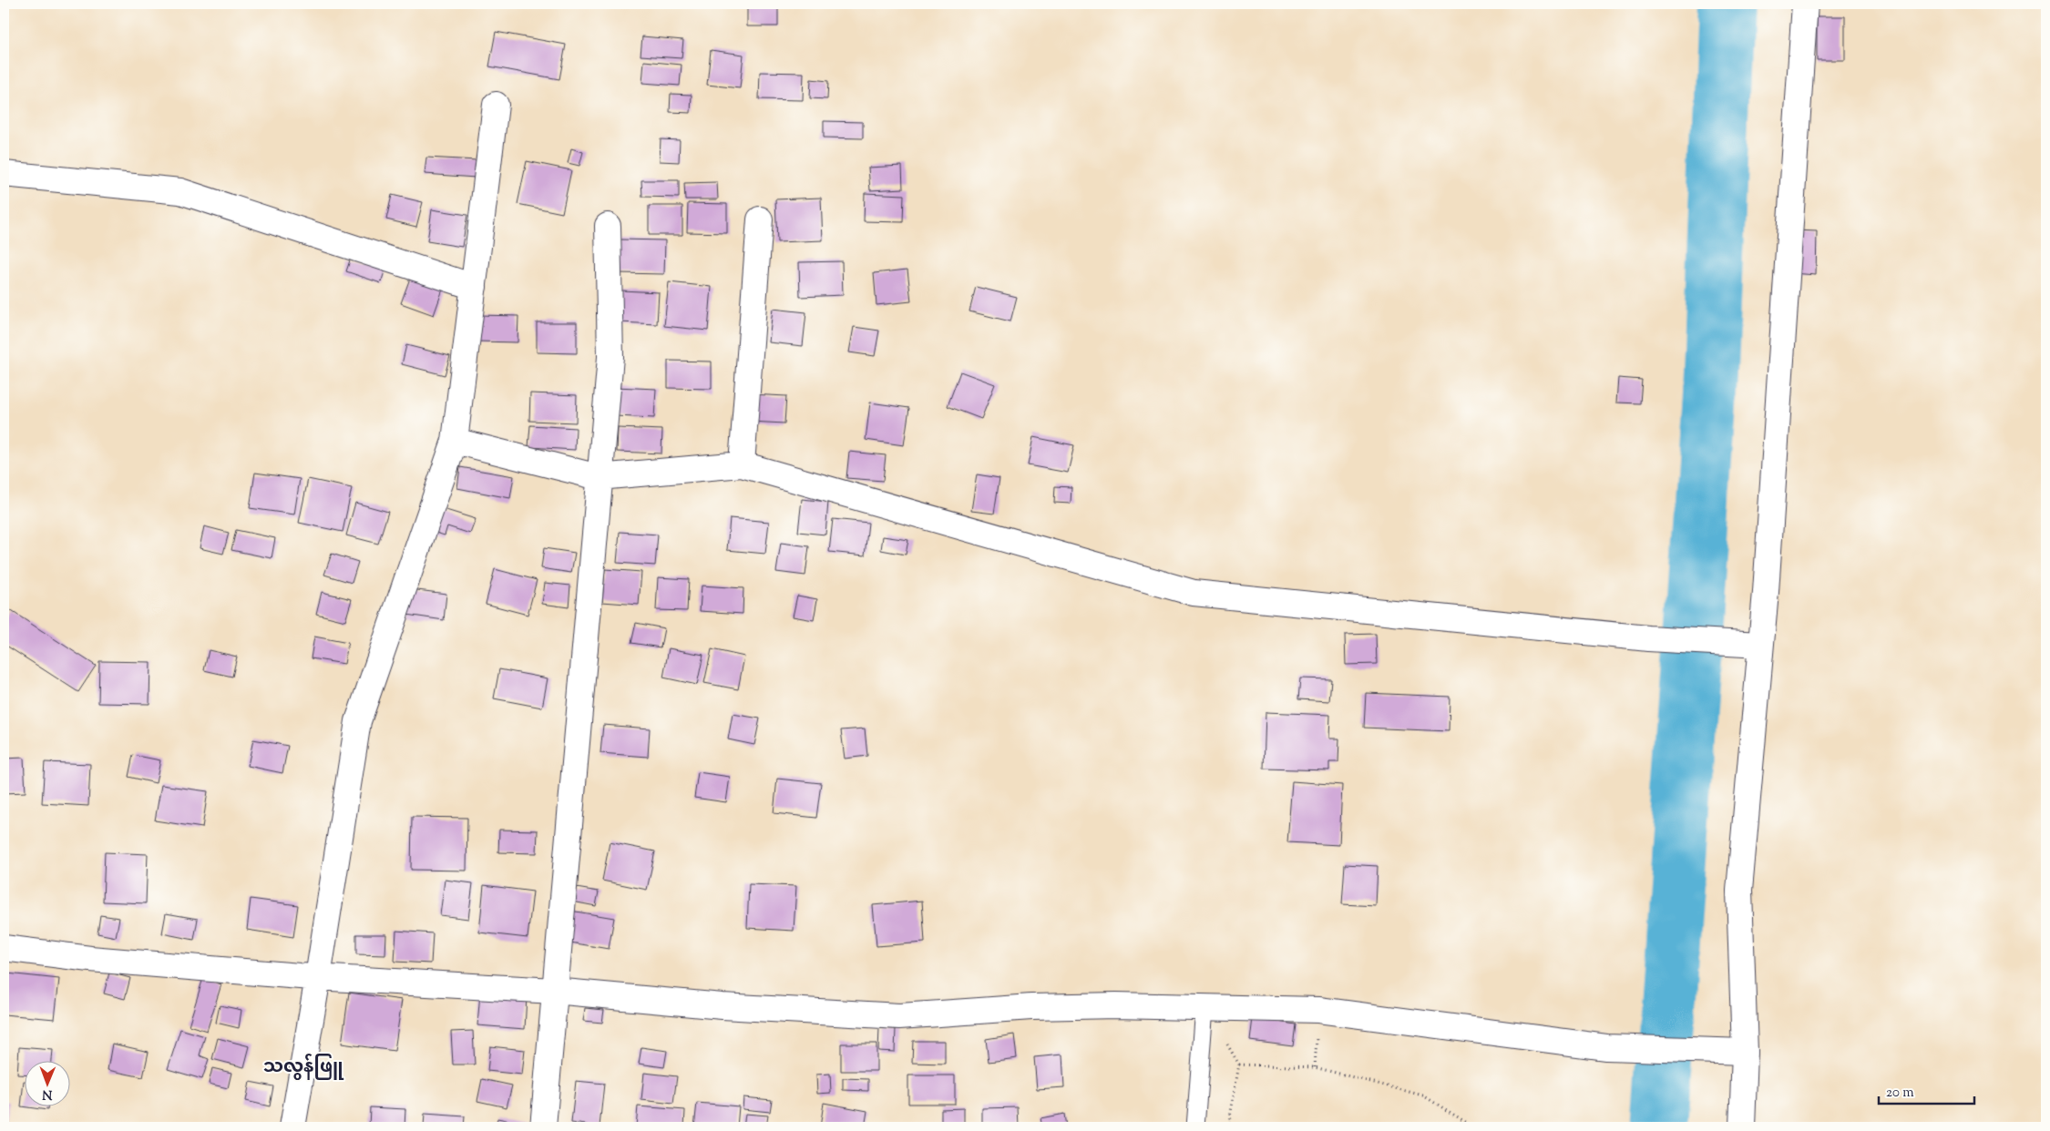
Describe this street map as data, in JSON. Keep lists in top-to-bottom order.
{
  "districts": ["သလွန်ဖြူ"],
  "scale_bar": "20 m",
  "north": "bottom"
}
